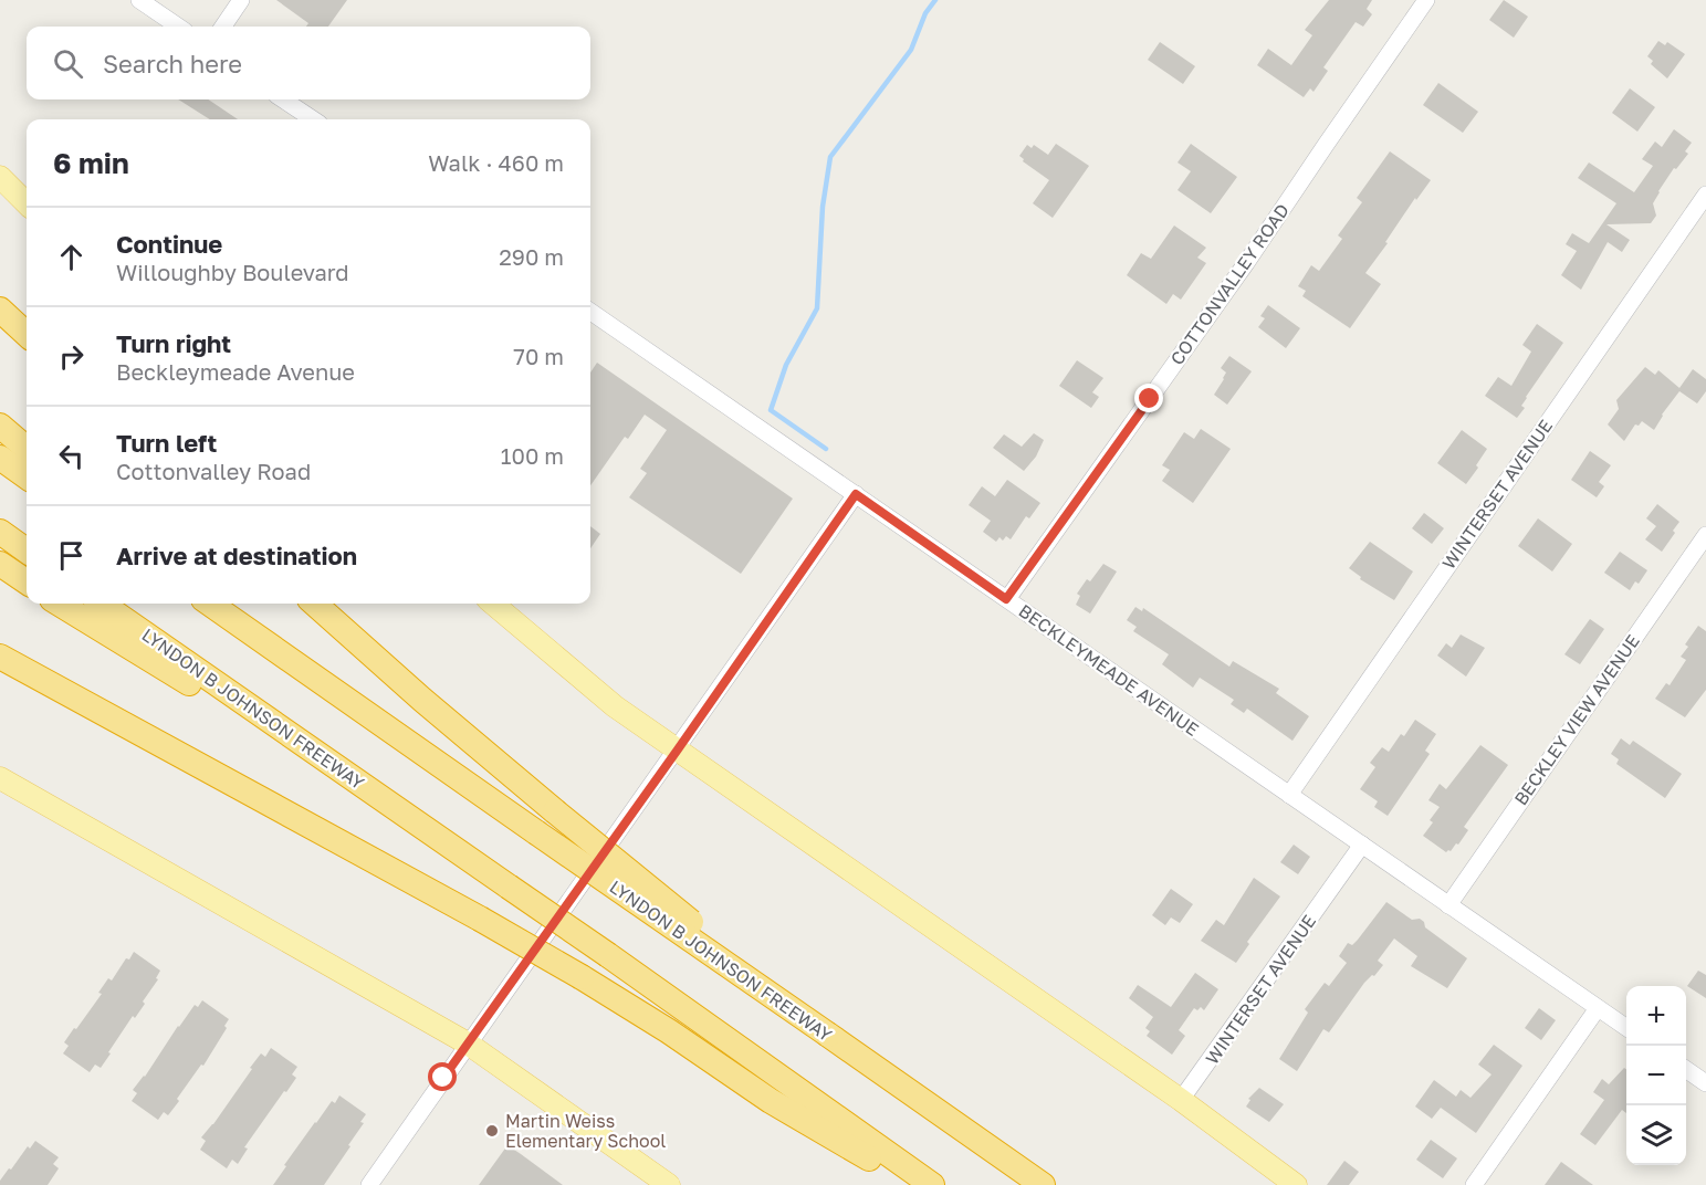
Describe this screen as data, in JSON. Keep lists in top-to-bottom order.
{
  "streets": {
    "highway": ["LYNDON B JOHNSON FREEWAY"],
    "street": [
      "COTTONVALLEY ROAD",
      "WINTERSET AVENUE",
      "BECKLEYMEADE AVENUE",
      "BECKLEY VIEW AVENUE"
    ]
  },
  "crossings": [
    ["COTTONVALLEY ROAD", "BECKLEYMEADE AVENUE"],
    ["WINTERSET AVENUE", "BECKLEYMEADE AVENUE"],
    ["BECKLEYMEADE AVENUE", "BECKLEY VIEW AVENUE"]
  ],
  "places": ["Martin Weiss Elementary School"],
  "page": {
    "search": "Search here",
    "heading": ["6 min", "Walk · 460 m"],
    "list": [
      ["Continue", "Willoughby Boulevard", "290 m"],
      ["Turn right", "Beckleymeade Avenue", "70 m"],
      ["Turn left", "Cottonvalley Road", "100 m"],
      "Arrive at destination"
    ],
    "map_buttons": ["+", "−"]
  }
}
